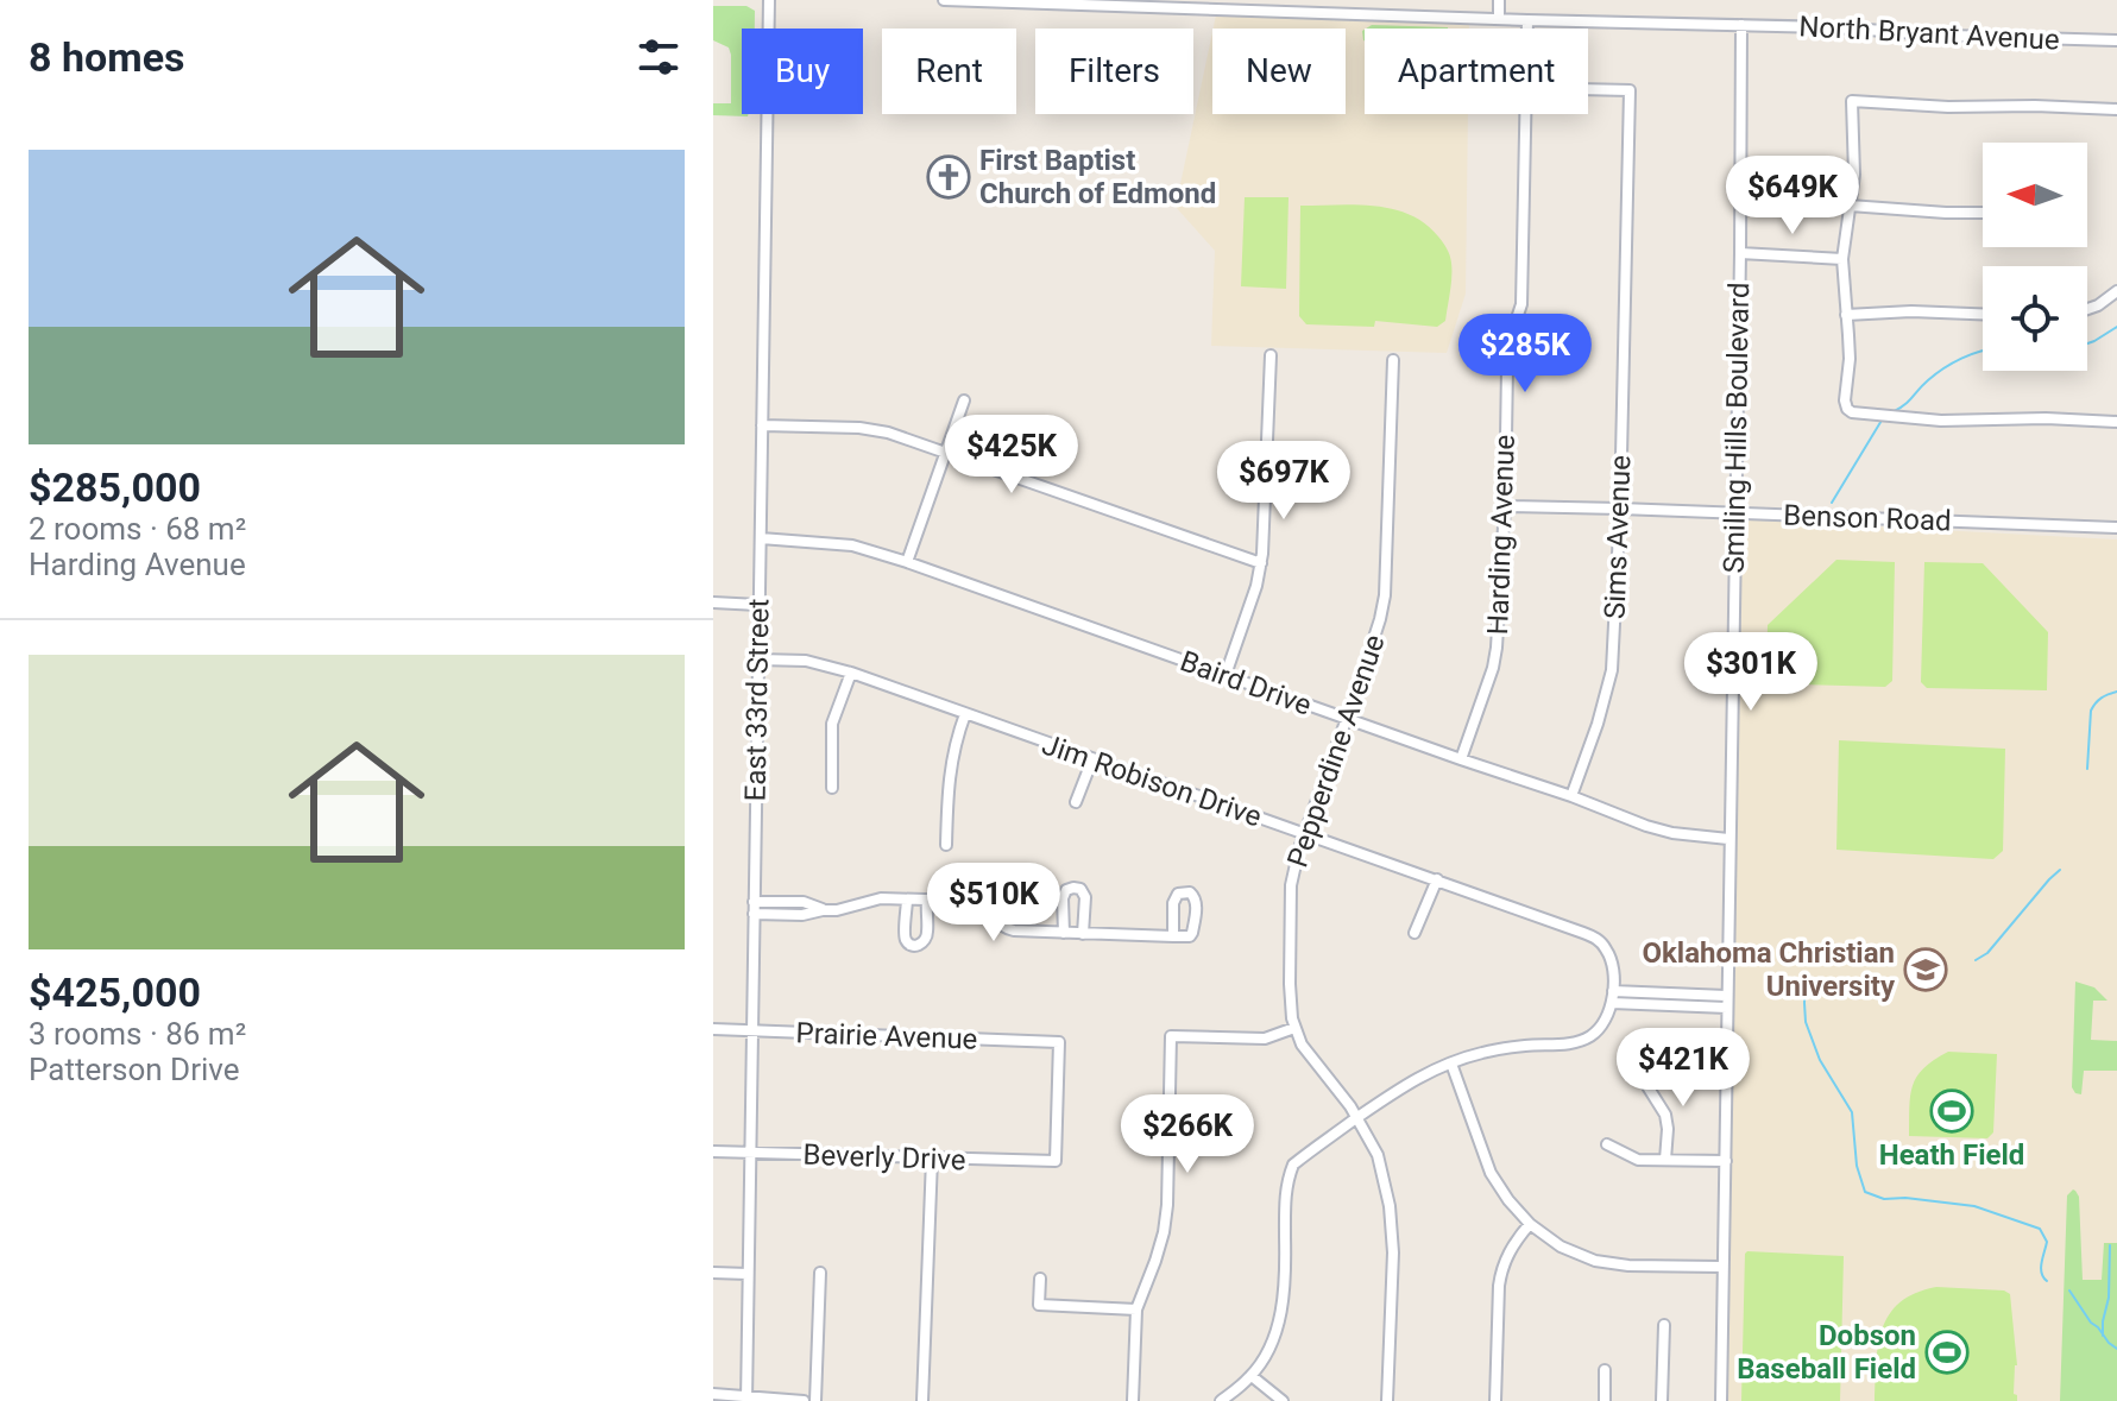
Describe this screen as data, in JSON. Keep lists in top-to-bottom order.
{
  "streets": {
    "street": [
      "North Bryant Avenue",
      "Smiling Hills Boulevard",
      "Benson Road",
      "Harding Avenue",
      "Sims Avenue",
      "Baird Drive",
      "East 33rd Street",
      "Pepperdine Avenue",
      "Jim Robison Drive",
      "Prairie Avenue",
      "Beverly Drive"
    ]
  },
  "crossings": [
    ["North Bryant Avenue", "Smiling Hills Boulevard"],
    ["North Bryant Avenue", "Harding Avenue"],
    ["Smiling Hills Boulevard", "Benson Road"],
    ["Smiling Hills Boulevard", "Baird Drive"],
    ["Benson Road", "Harding Avenue"],
    ["Benson Road", "Sims Avenue"],
    ["Harding Avenue", "Baird Drive"],
    ["Sims Avenue", "Baird Drive"],
    ["Baird Drive", "East 33rd Street"],
    ["Baird Drive", "Pepperdine Avenue"],
    ["East 33rd Street", "Jim Robison Drive"],
    ["East 33rd Street", "Prairie Avenue"],
    ["East 33rd Street", "Beverly Drive"],
    ["Pepperdine Avenue", "Jim Robison Drive"],
    ["Prairie Avenue", "Beverly Drive"]
  ],
  "places": {
    "church": ["First Baptist Church of Edmond"],
    "school or university": ["Oklahoma Christian University"],
    "sports": ["Heath Field", "Dobson Baseball Field"]
  },
  "north": "left",
  "page": {
    "heading": "8 homes",
    "chip": [
      "Buy",
      "Rent",
      "Filters",
      "New",
      "Apartment"
    ],
    "list": [
      {
        "name": "$285,000",
        "note": "2 rooms · 68 m² · Harding Avenue"
      },
      {
        "name": "$425,000",
        "note": "3 rooms · 86 m² · Patterson Drive"
      }
    ],
    "price": [
      "$649K",
      "$285K",
      "$425K",
      "$697K",
      "$301K",
      "$510K",
      "$421K",
      "$266K"
    ]
  }
}
